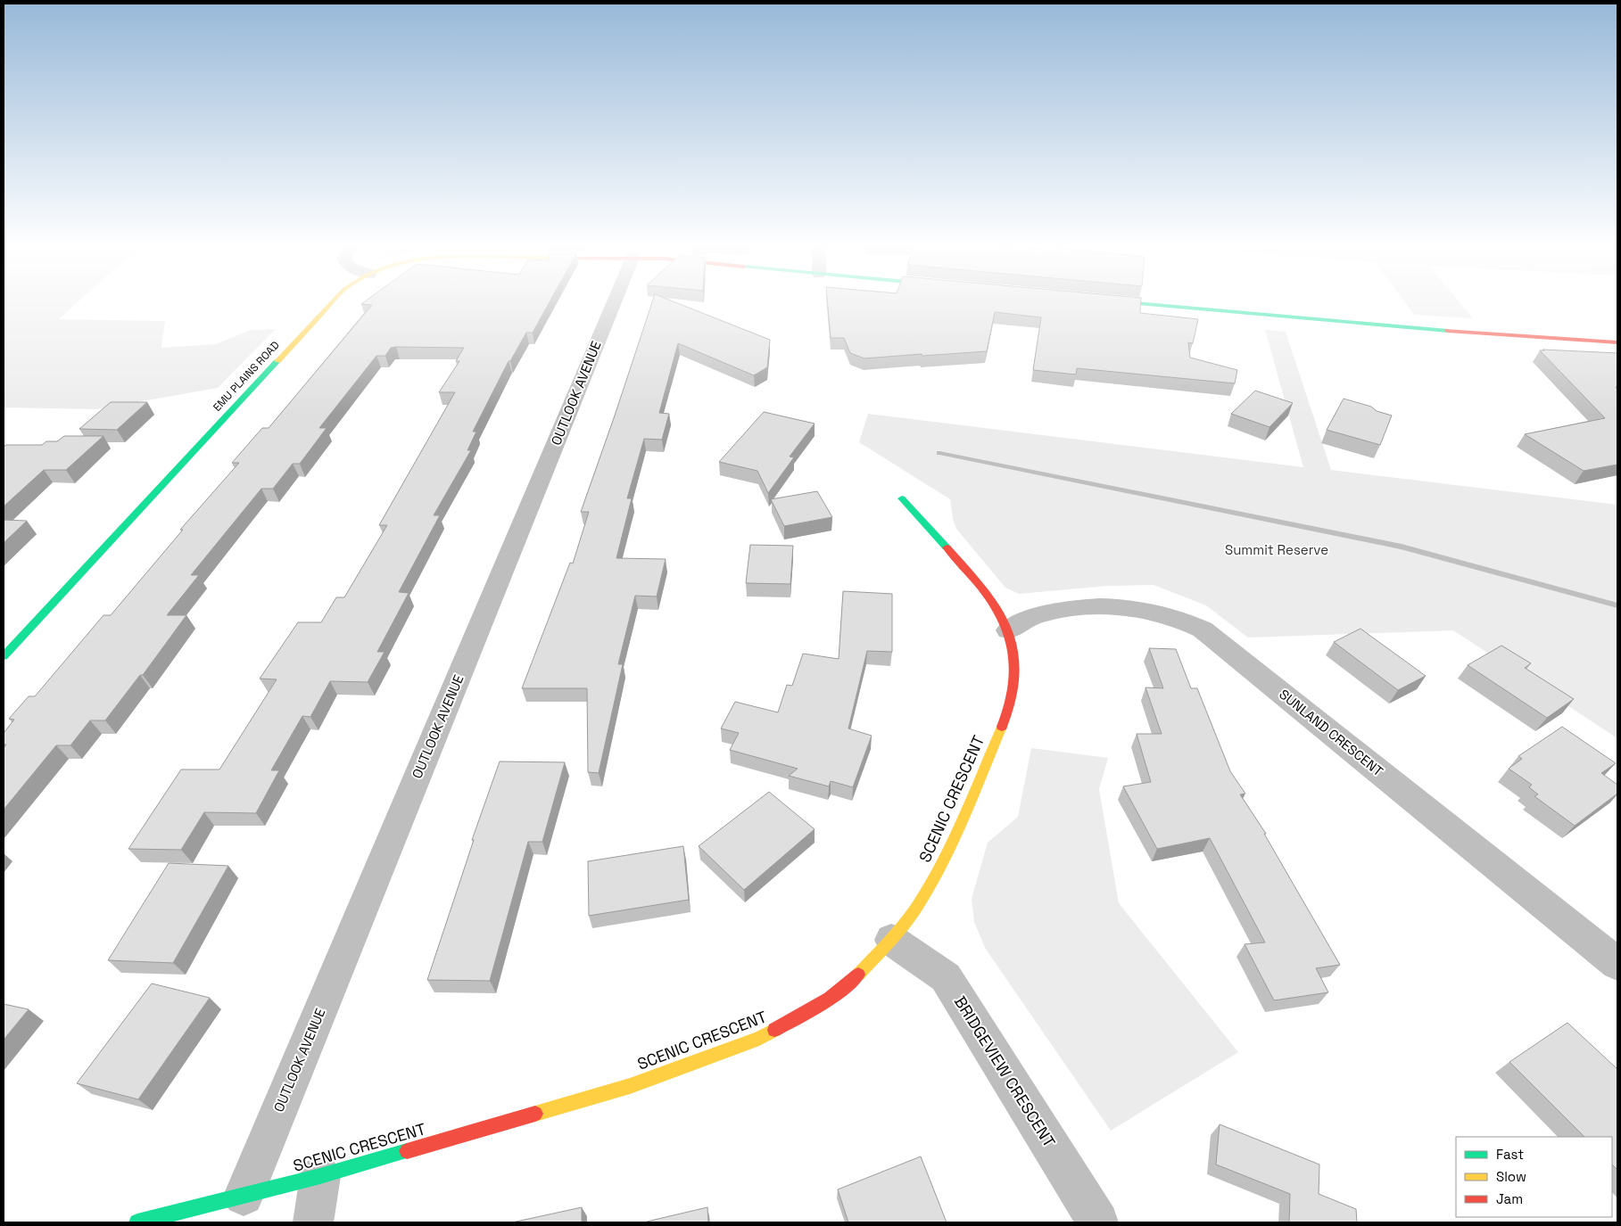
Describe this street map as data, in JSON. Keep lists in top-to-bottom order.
{
  "streets": {
    "street": [
      "EMU PLAINS ROAD",
      "OUTLOOK AVENUE",
      "SUNLAND CRESCENT",
      "SCENIC CRESCENT",
      "BRIDGEVIEW CRESCENT"
    ]
  },
  "crossings": [
    ["OUTLOOK AVENUE", "SCENIC CRESCENT"],
    ["SUNLAND CRESCENT", "SCENIC CRESCENT"],
    ["SCENIC CRESCENT", "BRIDGEVIEW CRESCENT"]
  ],
  "parks": ["Summit Reserve"],
  "legend": ["Fast", "Slow", "Jam"]
}
